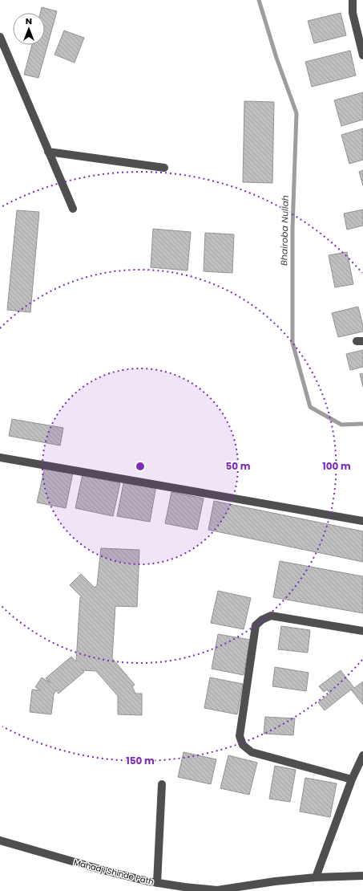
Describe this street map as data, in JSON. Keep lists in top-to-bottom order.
{
  "streets": {
    "street": ["Mahadji Shinde Path"]
  },
  "water": ["Bhairoba Nullah"],
  "north": "top",
  "rings": ["50 m", "100 m", "150 m"]
}
